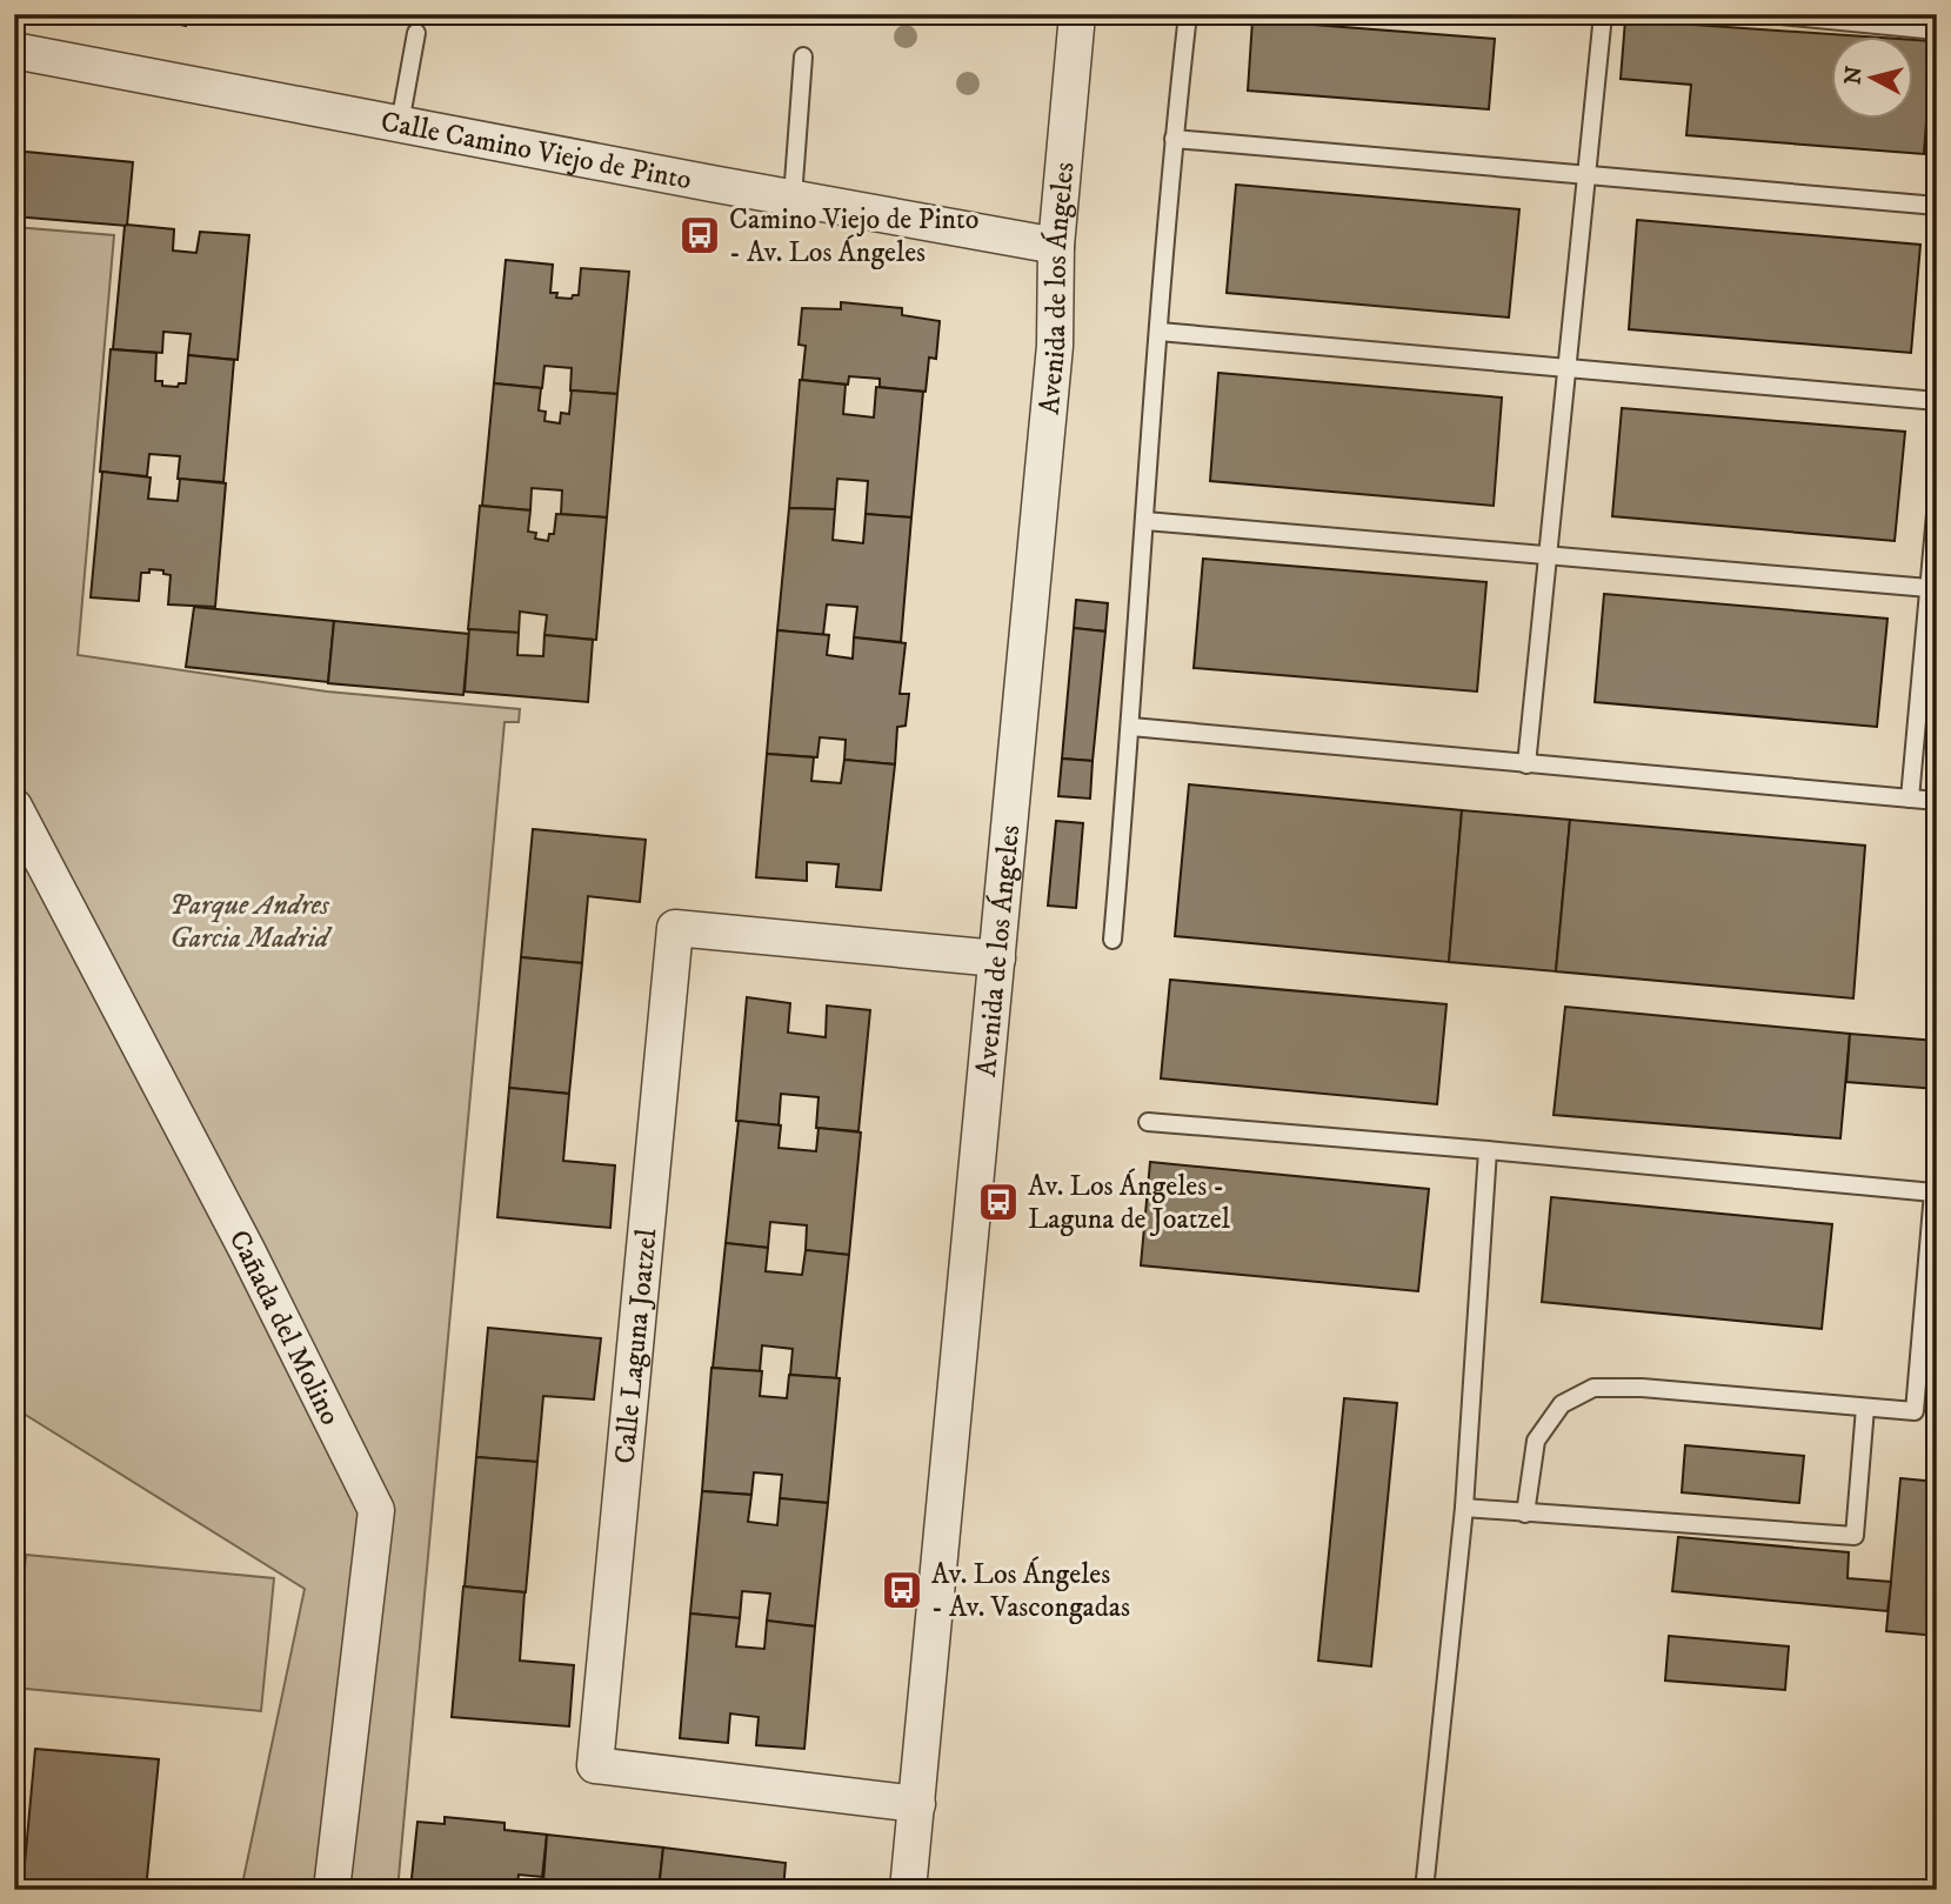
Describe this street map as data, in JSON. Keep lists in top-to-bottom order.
{
  "streets": {
    "street": [
      "Calle Camino Viejo de Pinto",
      "Avenida de los Ángeles",
      "Cañada del Molino",
      "Calle Laguna Joatzel"
    ]
  },
  "crossings": [
    ["Calle Camino Viejo de Pinto", "Avenida de los Ángeles"],
    ["Avenida de los Ángeles", "Calle Laguna Joatzel"]
  ],
  "parks": ["Parque Andres Garcia Madrid"],
  "places": {
    "bus stop": ["Camino Viejo de Pinto - Av. Los Ángeles", "Av. Los Ángeles - Laguna de Joatzel", "Av. Los Ángeles - Av. Vascongadas"]
  },
  "north": "left"
}
